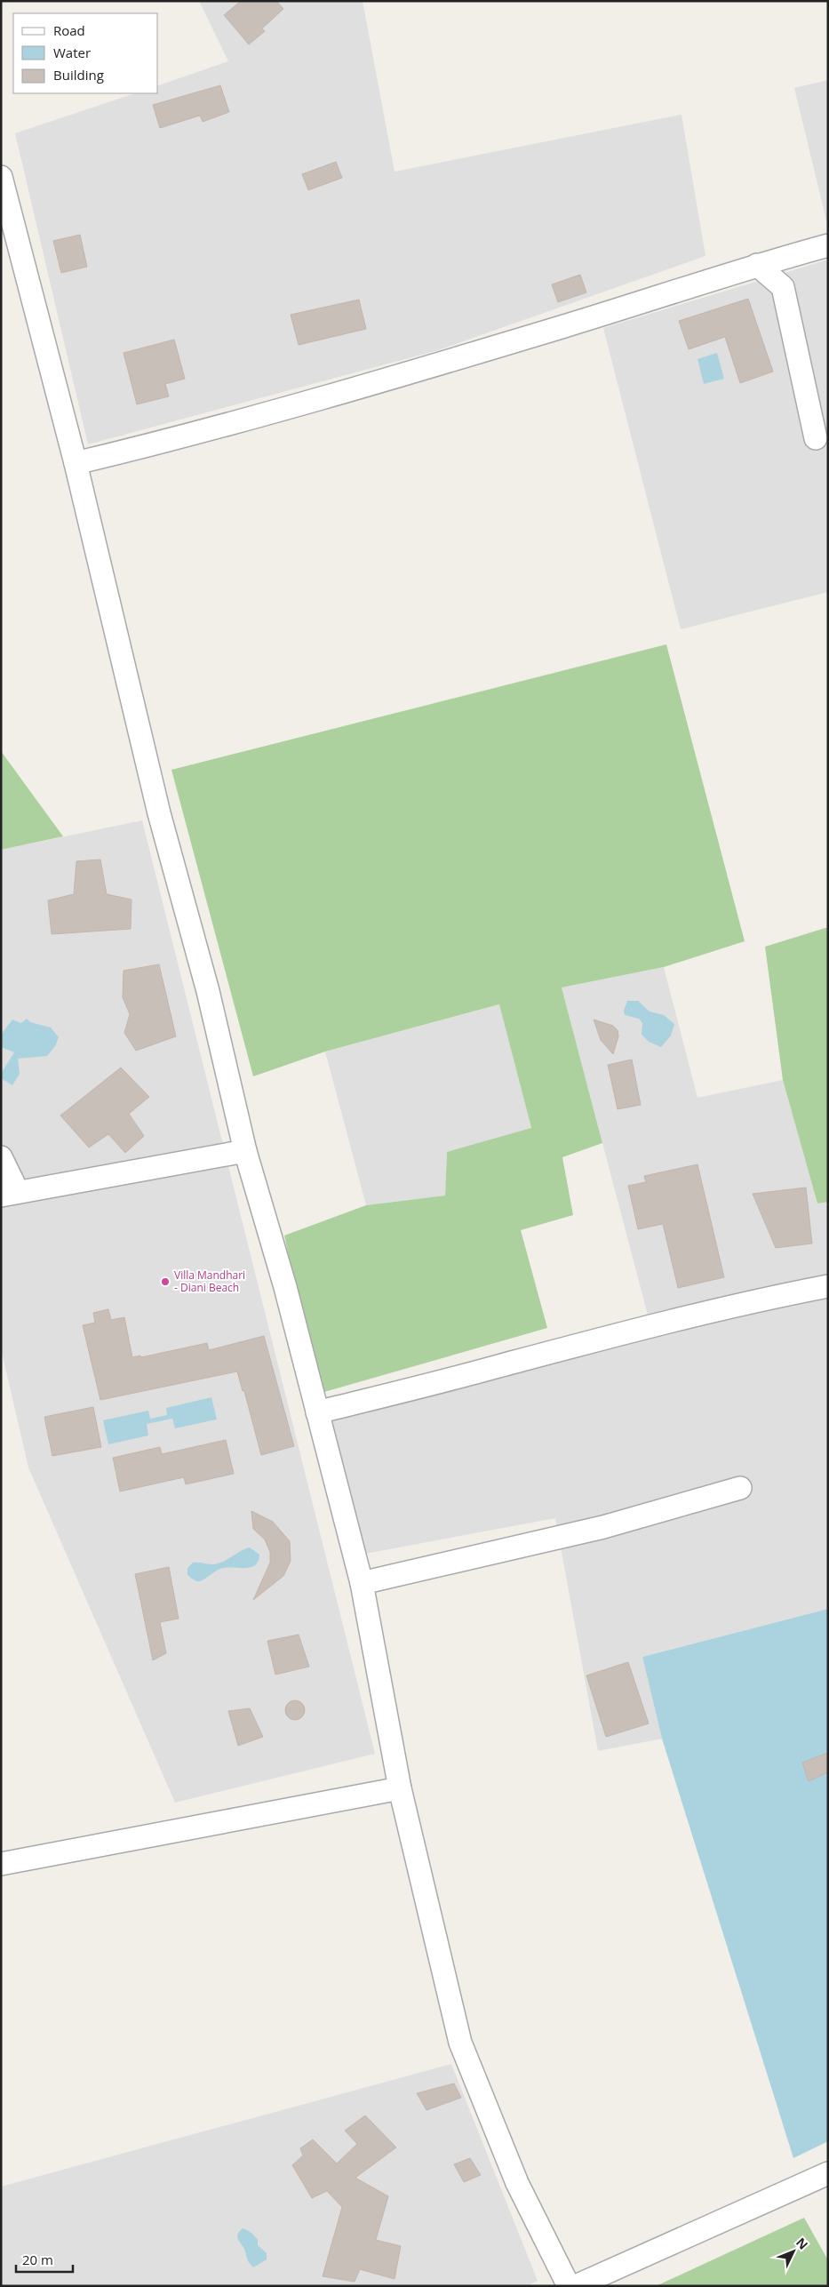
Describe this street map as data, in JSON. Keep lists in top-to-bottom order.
{
  "places": ["Villa Mandhari - Diani Beach"],
  "legend": ["Road", "Water", "Building"],
  "scale_bar": "20 m",
  "north": "top right"
}
